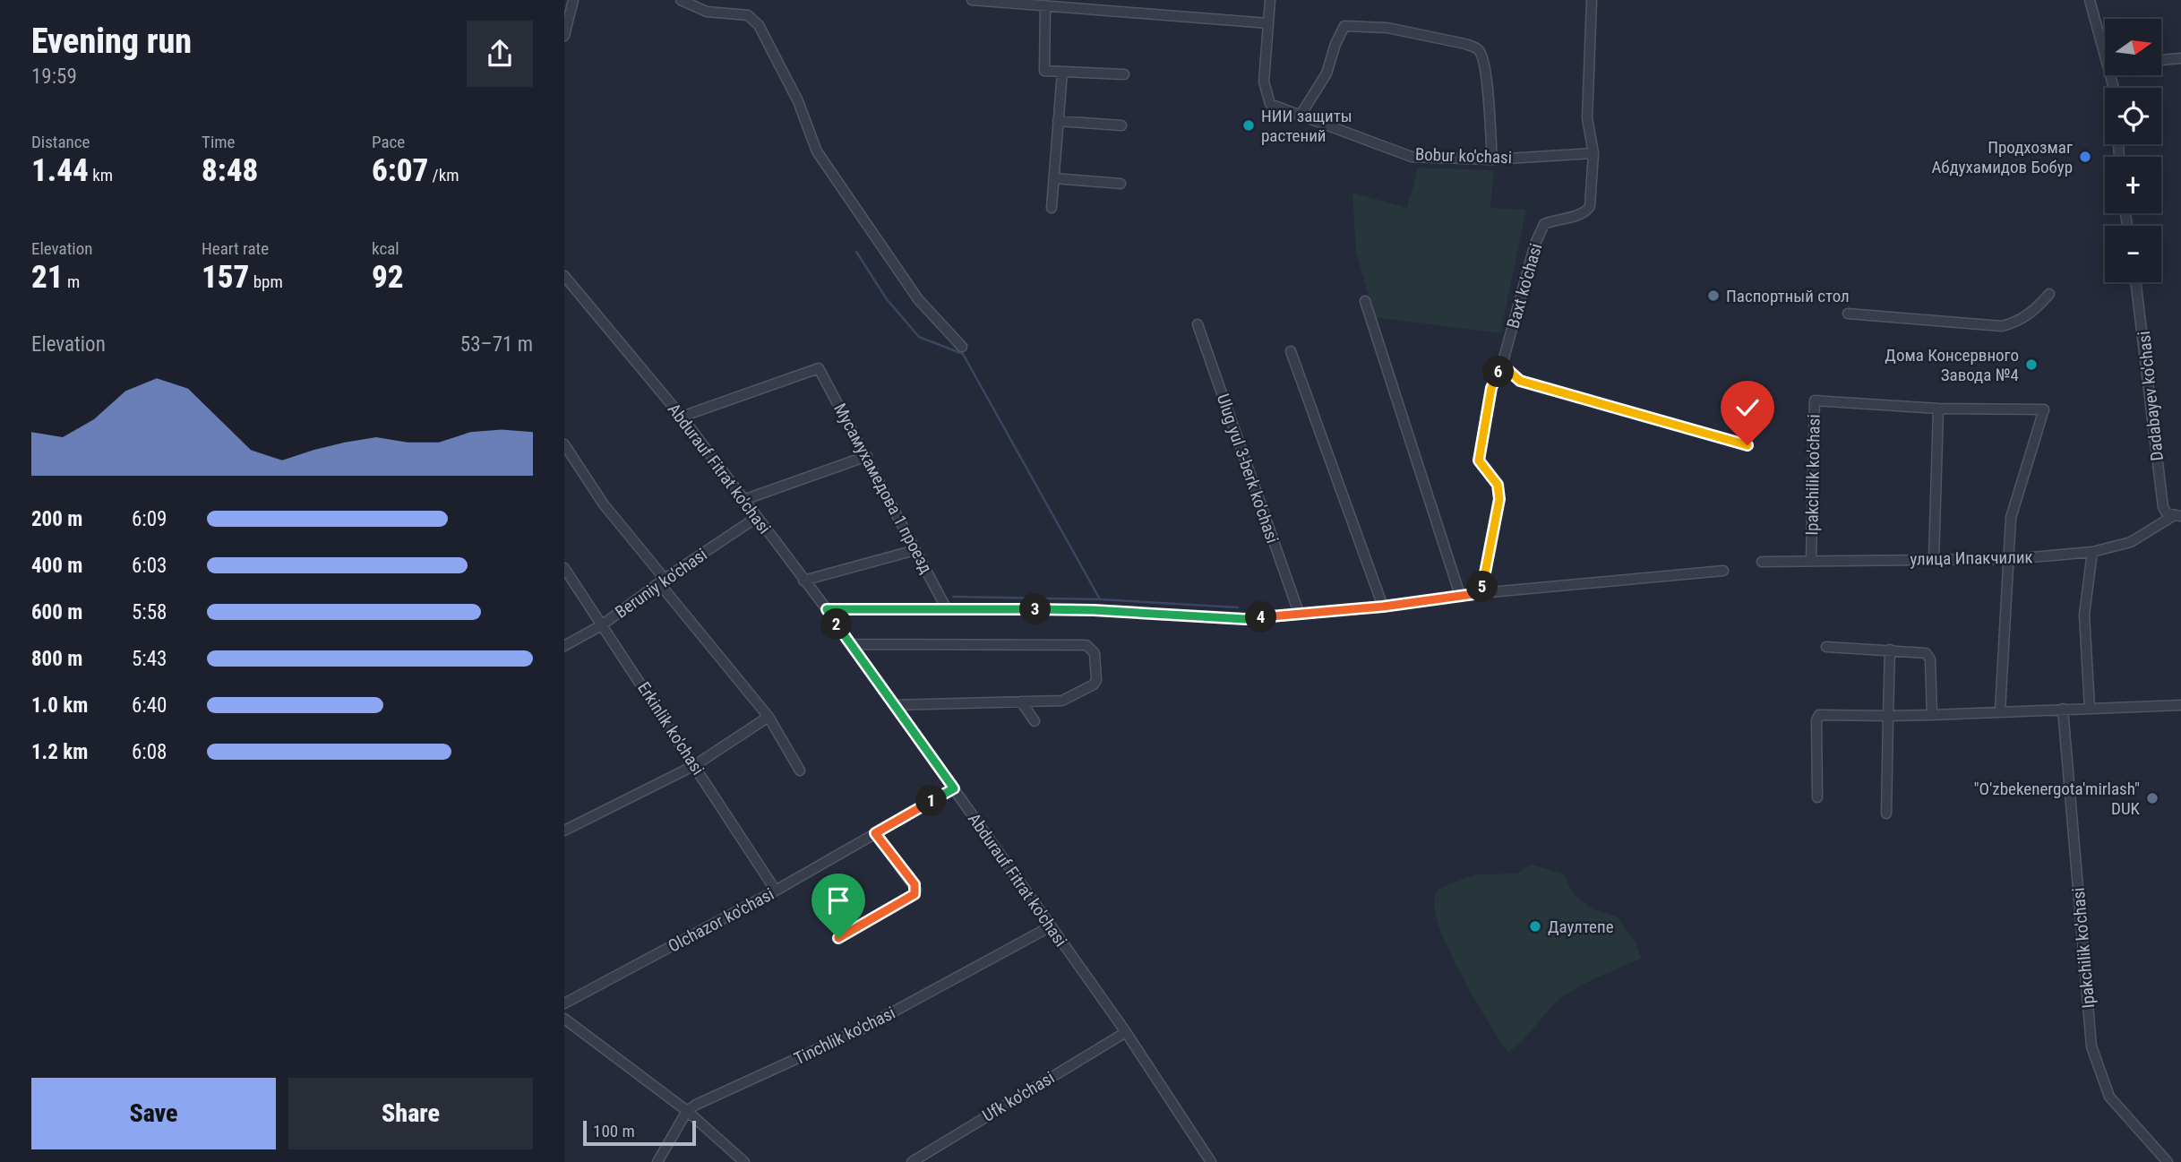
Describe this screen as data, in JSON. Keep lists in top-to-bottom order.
{
  "streets": {
    "street": [
      "Bobur ko'chasi",
      "Baxt ko'chasi",
      "Dadabayev ko'chasi",
      "Abdurauf Fitrat ko'chasi",
      "Ulug yul 3-berk ko'chasi",
      "Ipakchilik ko'chasi",
      "Мусамухамедова 1 проезд",
      "улица Ипакчилик",
      "Beruniy ko'chasi",
      "Erkinlik ko'chasi",
      "Olchazor ko'chasi",
      "Tinchlik ko'chasi",
      "Ufk ko'chasi"
    ]
  },
  "crossings": [
    ["Bobur ko'chasi", "Baxt ko'chasi"],
    ["Dadabayev ko'chasi", "улица Ипакчилик"],
    ["Abdurauf Fitrat ko'chasi", "Мусамухамедова 1 проезд"],
    ["Abdurauf Fitrat ko'chasi", "Beruniy ko'chasi"],
    ["Abdurauf Fitrat ko'chasi", "Olchazor ko'chasi"],
    ["Abdurauf Fitrat ko'chasi", "Tinchlik ko'chasi"],
    ["Abdurauf Fitrat ko'chasi", "Ufk ko'chasi"],
    ["Ipakchilik ko'chasi", "улица Ипакчилик"],
    ["Beruniy ko'chasi", "Erkinlik ko'chasi"],
    ["Erkinlik ko'chasi", "Olchazor ko'chasi"]
  ],
  "places": [
    "НИИ защиты растений",
    "Продхозмаг Абдухамидов Бобур",
    "Паспортный стол",
    "Дома Консервного Завода №4",
    "\"O'zbekenergota'mirlash\" DUK",
    "Даултепе"
  ],
  "scale_bar": "100 m",
  "north": "right",
  "page": {
    "heading": ["Evening run", "19:59"],
    "map_buttons": ["+", "−"],
    "stats": [
      ["Distance", "1.44 km"],
      ["Time", "8:48"],
      ["Pace", "6:07 /km"],
      ["Elevation", "21 m"],
      ["Heart rate", "157 bpm"],
      ["kcal", "92"]
    ],
    "chart": ["Elevation", "53–71 m"],
    "pins": [
      "6",
      "5",
      "3",
      "4",
      "2",
      "1"
    ],
    "list": [
      {
        "name": "200 m",
        "note": "6:09"
      },
      {
        "name": "400 m",
        "note": "6:03"
      },
      {
        "name": "600 m",
        "note": "5:58"
      },
      {
        "name": "800 m",
        "note": "5:43"
      },
      {
        "name": "1.0 km",
        "note": "6:40"
      },
      {
        "name": "1.2 km",
        "note": "6:08"
      }
    ],
    "buttons": ["Save", "Share"],
    "scale": "100 m"
  }
}
